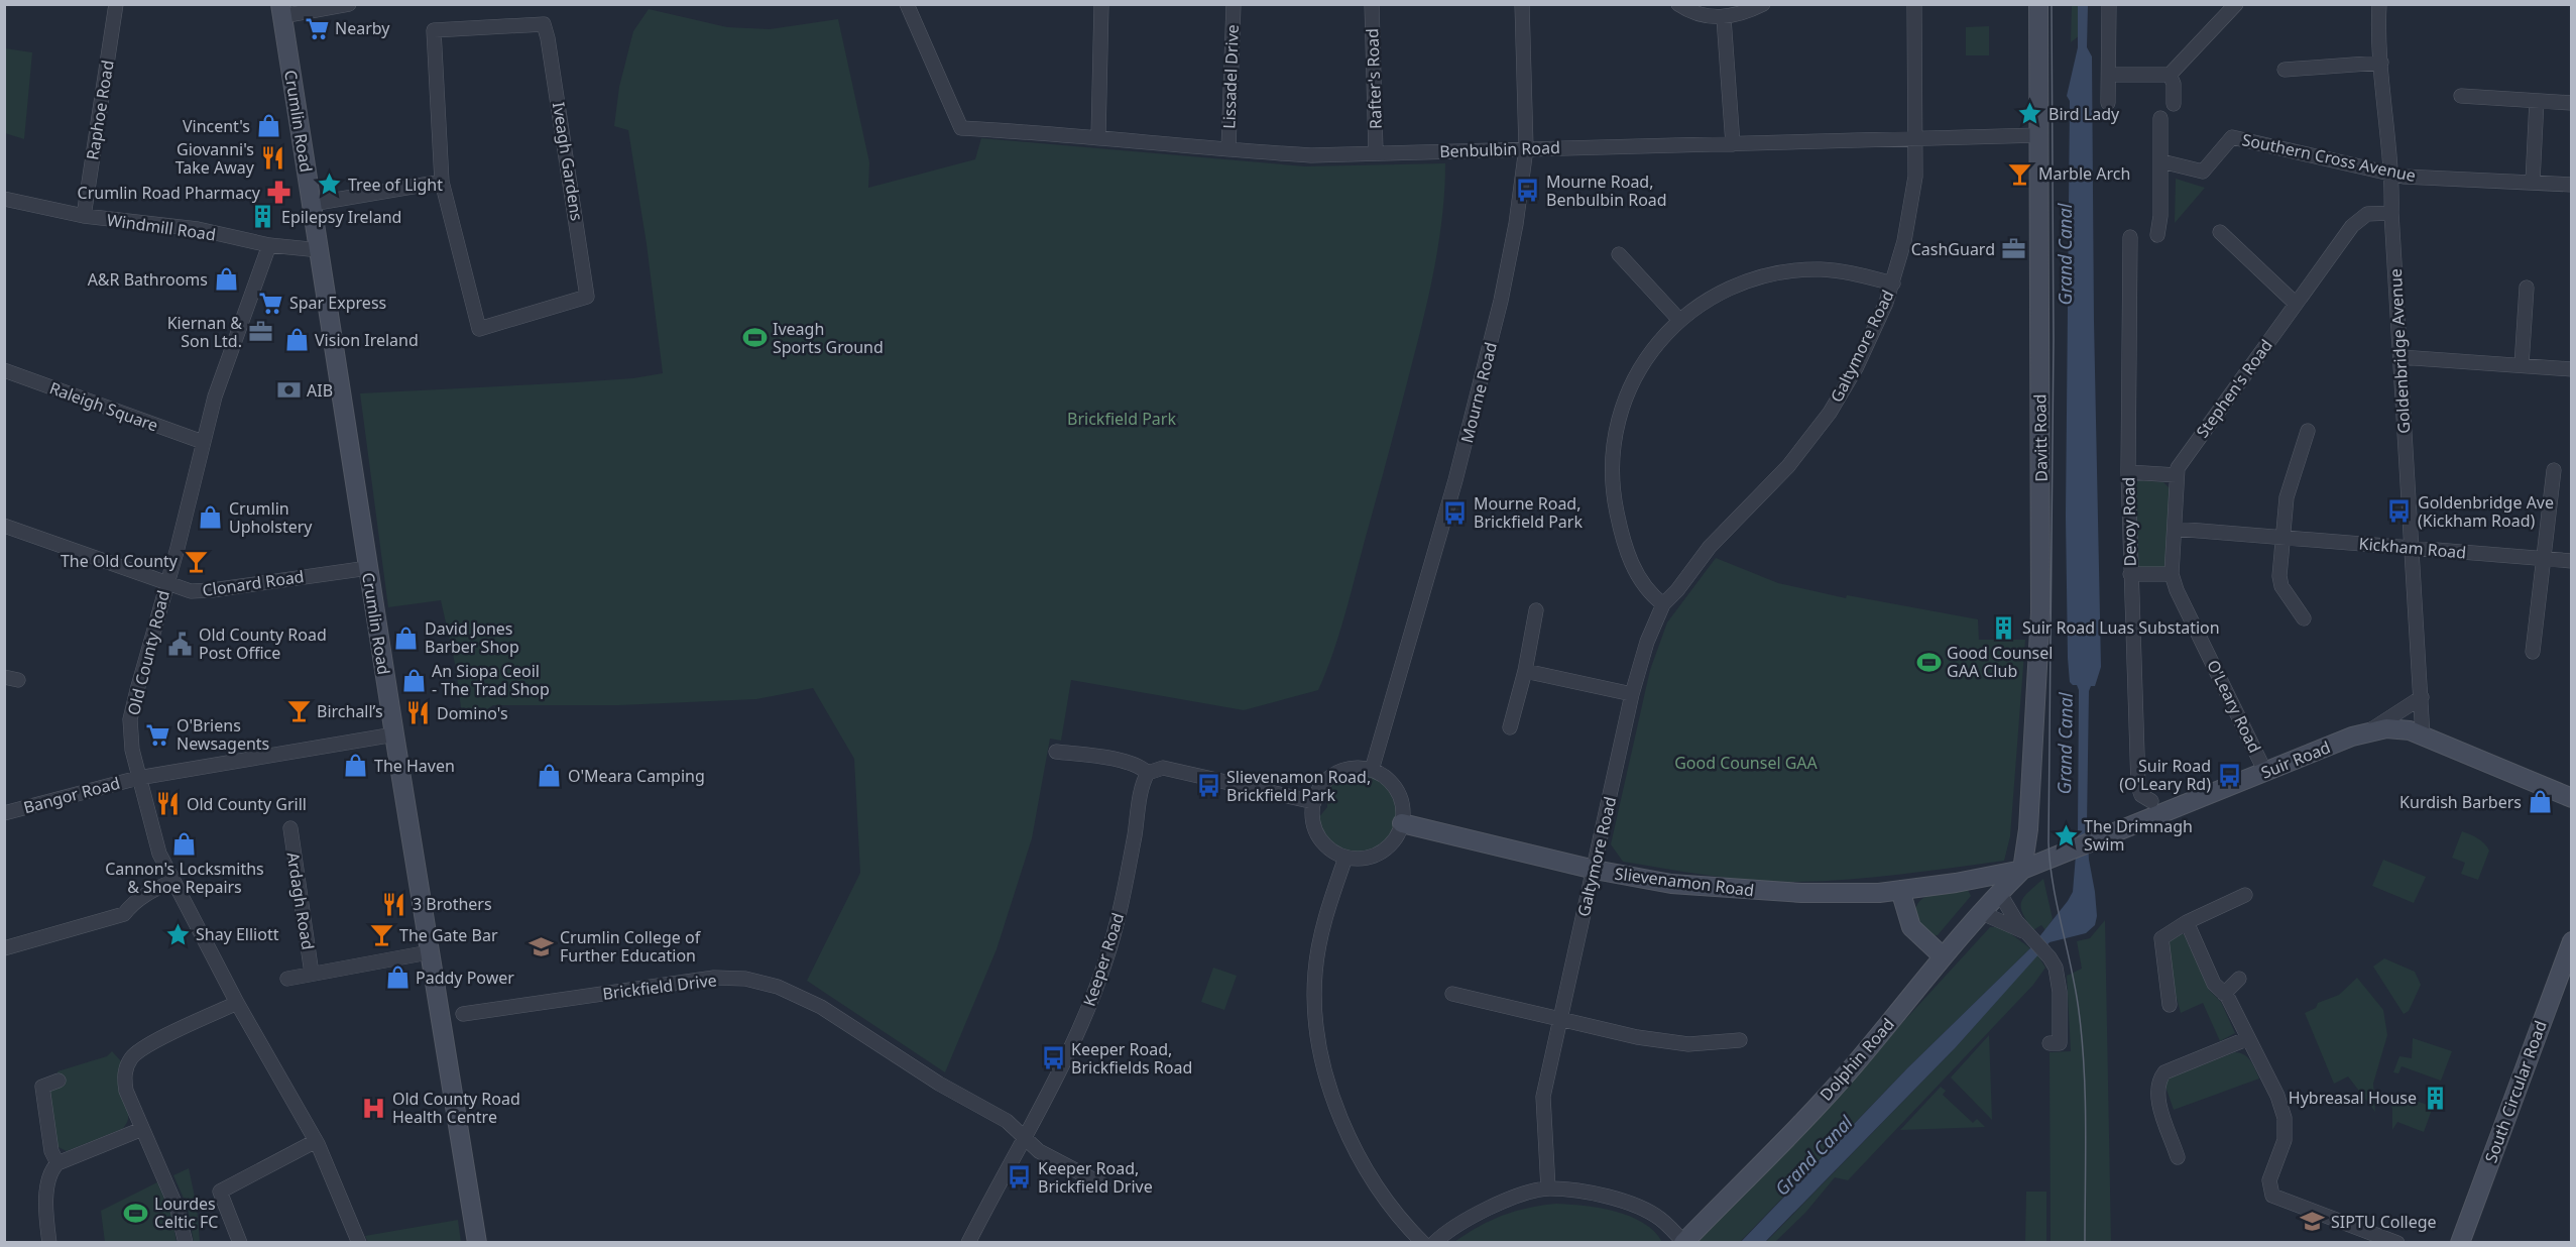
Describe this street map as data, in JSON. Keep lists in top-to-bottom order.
{
  "streets": {
    "main road": [
      "Crumlin Road",
      "Davitt Road",
      "Suir Road",
      "Slievenamon Road",
      "Dolphin Road",
      "South Circular Road"
    ],
    "street": [
      "Lissadel Drive",
      "Rafter's Road",
      "Raphoe Road",
      "Benbulbin Road",
      "Southern Cross Avenue",
      "Iveagh Gardens",
      "Windmill Road",
      "Galtymore Road",
      "Goldenbridge Avenue",
      "Stephen's Road",
      "Mourne Road",
      "Raleigh Square",
      "Devoy Road",
      "Kickham Road",
      "Clonard Road",
      "Old County Road",
      "O'Leary Road",
      "Bangor Road",
      "Ardagh Road",
      "Keeper Road",
      "Brickfield Drive"
    ]
  },
  "crossings": [
    ["Lissadel Drive", "Benbulbin Road"],
    ["Rafter's Road", "Benbulbin Road"],
    ["Raphoe Road", "Windmill Road"],
    ["Crumlin Road", "Windmill Road"],
    ["Crumlin Road", "Clonard Road"],
    ["Crumlin Road", "Bangor Road"],
    ["Crumlin Road", "Ardagh Road"],
    ["Benbulbin Road", "Galtymore Road"],
    ["Benbulbin Road", "Mourne Road"],
    ["Benbulbin Road", "Davitt Road"],
    ["Southern Cross Avenue", "Goldenbridge Avenue"],
    ["Windmill Road", "Old County Road"],
    ["Galtymore Road", "Slievenamon Road"],
    ["Galtymore Road", "Dolphin Road"],
    ["Goldenbridge Avenue", "Stephen's Road"],
    ["Goldenbridge Avenue", "Kickham Road"],
    ["Goldenbridge Avenue", "Suir Road"],
    ["Stephen's Road", "Kickham Road"],
    ["Stephen's Road", "O'Leary Road"],
    ["Mourne Road", "Slievenamon Road"],
    ["Raleigh Square", "Old County Road"],
    ["Davitt Road", "Suir Road"],
    ["Davitt Road", "Slievenamon Road"],
    ["Davitt Road", "Dolphin Road"],
    ["Kickham Road", "O'Leary Road"],
    ["Clonard Road", "Old County Road"],
    ["Old County Road", "Bangor Road"],
    ["O'Leary Road", "Suir Road"],
    ["Suir Road", "Slievenamon Road"],
    ["Suir Road", "Dolphin Road"],
    ["Slievenamon Road", "Dolphin Road"],
    ["Keeper Road", "Brickfield Drive"]
  ],
  "water": ["Grand Canal"],
  "parks": ["Brickfield Park", "Good Counsel GAA"],
  "places": {
    "supermarket": ["Nearby", "Spar Express", "O'Briens Newsagents"],
    "place": [
      "Bird Lady",
      "Tree of Light",
      "The Drimnagh Swim",
      "Shay Elliott"
    ],
    "shop": [
      "Vincent's",
      "A&R Bathrooms",
      "Vision Ireland",
      "Crumlin Upholstery",
      "David Jones Barber Shop",
      "An Siopa Ceoil - The Trad Shop",
      "The Haven",
      "O'Meara Camping",
      "Kurdish Barbers",
      "Cannon's Locksmiths & Shoe Repairs",
      "Paddy Power"
    ],
    "restaurant": [
      "Giovanni's Take Away",
      "Domino's",
      "Old County Grill",
      "3 Brothers"
    ],
    "bar": [
      "Marble Arch",
      "The Old County",
      "Birchall’s",
      "The Gate Bar"
    ],
    "bus stop": [
      "Mourne Road, Benbulbin Road",
      "Goldenbridge Ave (Kickham Road)",
      "Mourne Road, Brickfield Park",
      "Suir Road (O'Leary Rd)",
      "Slievenamon Road, Brickfield Park",
      "Keeper Road, Brickfields Road",
      "Keeper Road, Brickfield Drive"
    ],
    "pharmacy": ["Crumlin Road Pharmacy"],
    "building": ["Epilepsy Ireland", "Suir Road Luas Substation", "Hybreasal House"],
    "office": ["CashGuard", "Kiernan & Son Ltd."],
    "sports": ["Iveagh Sports Ground", "Good Counsel GAA Club", "Lourdes Celtic FC"],
    "bank": ["AIB"],
    "public building": ["Old County Road Post Office"],
    "school or university": ["Crumlin College of Further Education", "SIPTU College"],
    "hospital": ["Old County Road Health Centre"]
  }
}
